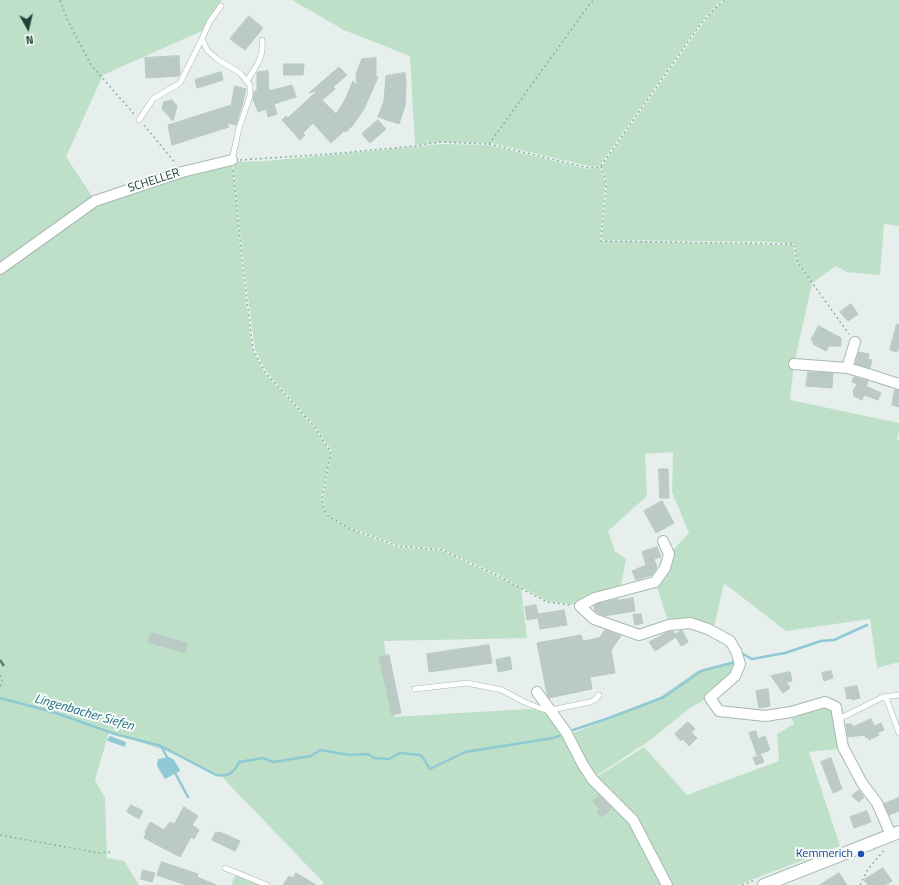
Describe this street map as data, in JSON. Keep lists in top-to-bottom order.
{
  "streets": {
    "street": ["SCHELLER"]
  },
  "water": ["Lingenbacher Siefen"],
  "places": ["Kemmerich"],
  "north": "bottom"
}
